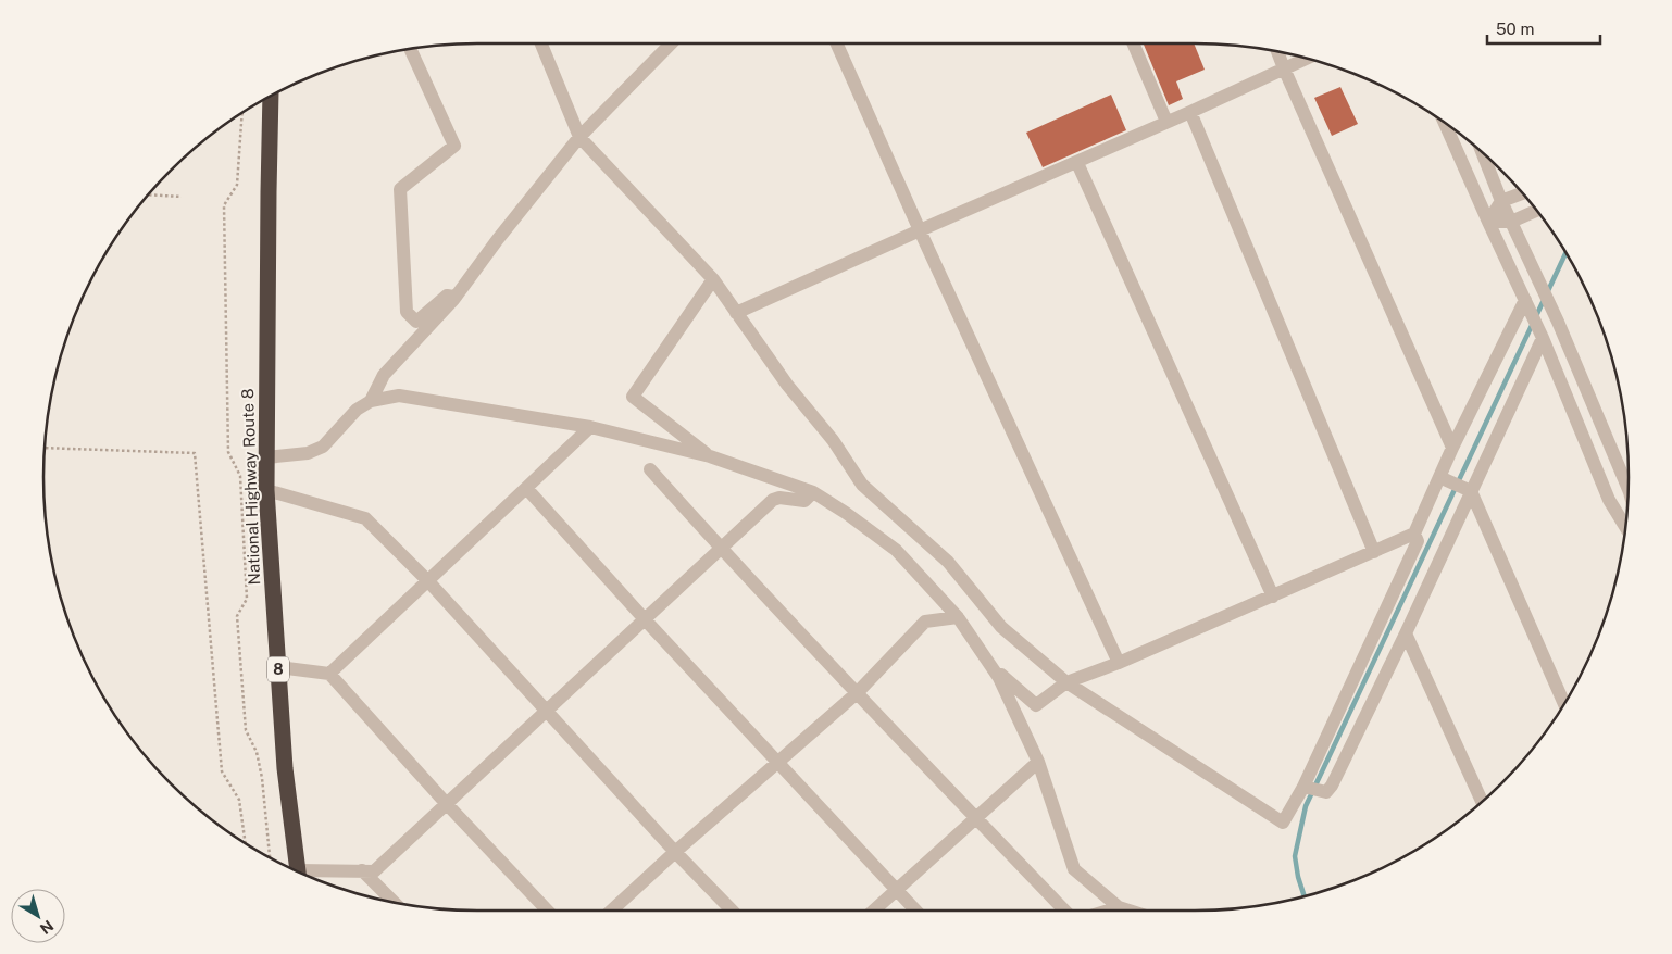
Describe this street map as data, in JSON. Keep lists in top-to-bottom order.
{
  "streets": {
    "highway": ["National Highway Route 8", "8"]
  },
  "scale_bar": "50 m",
  "north": "bottom right"
}
